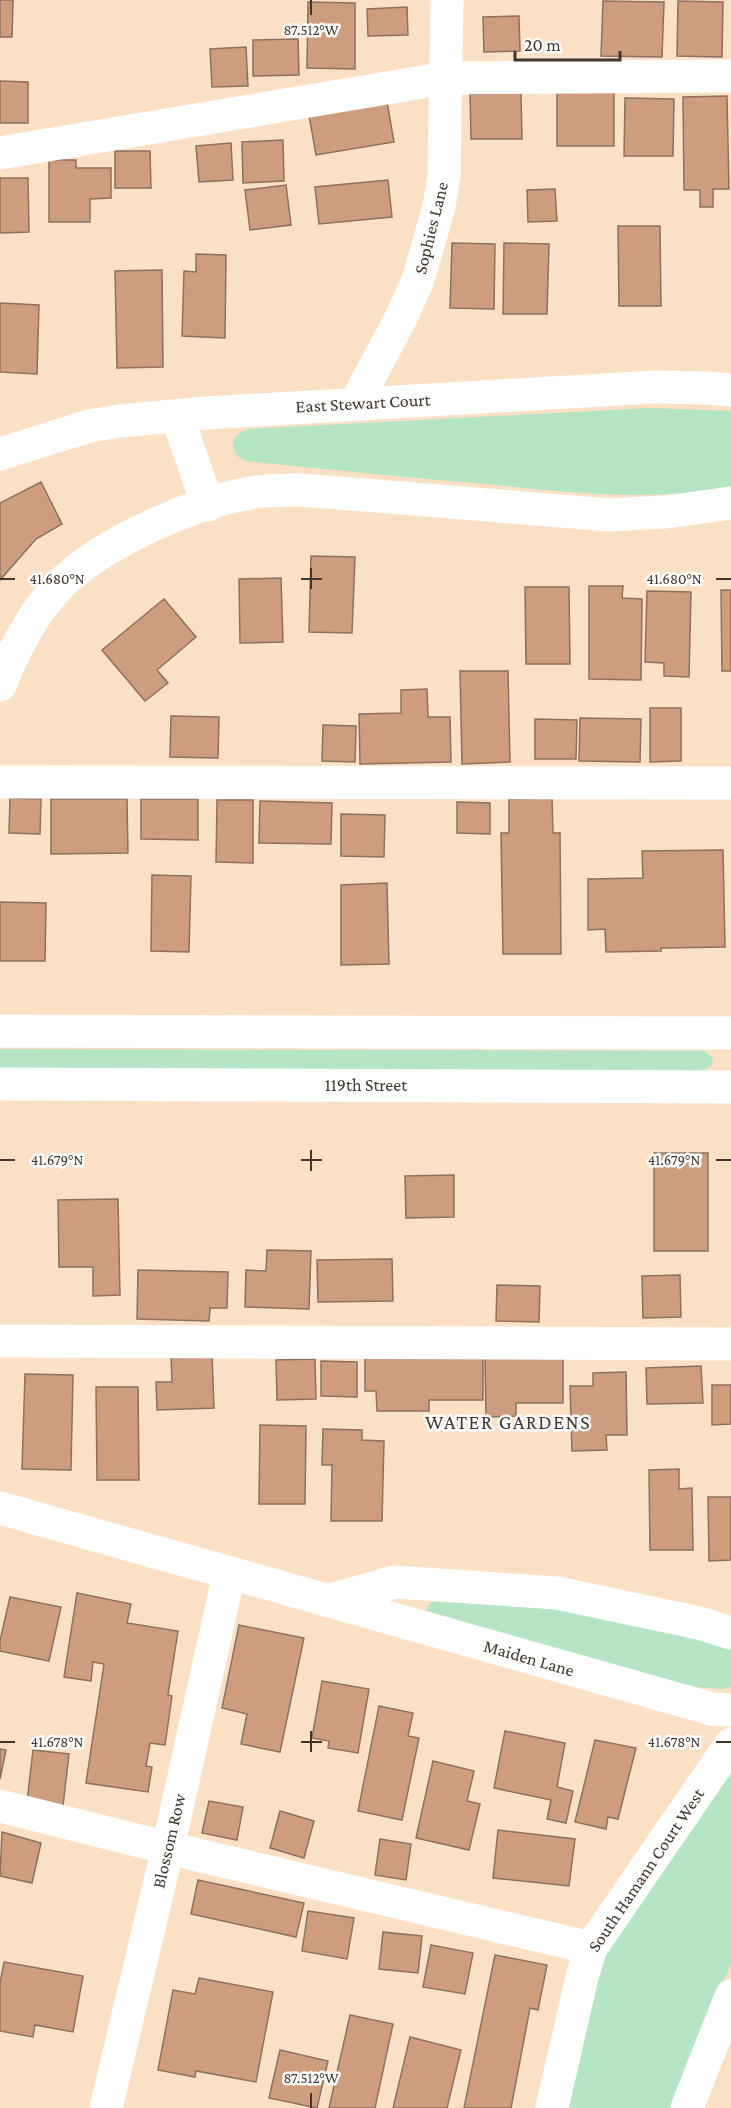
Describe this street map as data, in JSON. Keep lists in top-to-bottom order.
{
  "streets": {
    "street": [
      "Sophies Lane",
      "East Stewart Court",
      "119th Street",
      "Maiden Lane",
      "Blossom Row",
      "South Hamann Court West"
    ]
  },
  "crossings": [
    ["Sophies Lane", "East Stewart Court"],
    ["Maiden Lane", "Blossom Row"]
  ],
  "districts": ["WATER GARDENS"],
  "scale_bar": "20 m",
  "coordinates": [
    "87.512°W",
    "41.680°N",
    "41.679°N",
    "41.678°N"
  ]
}
